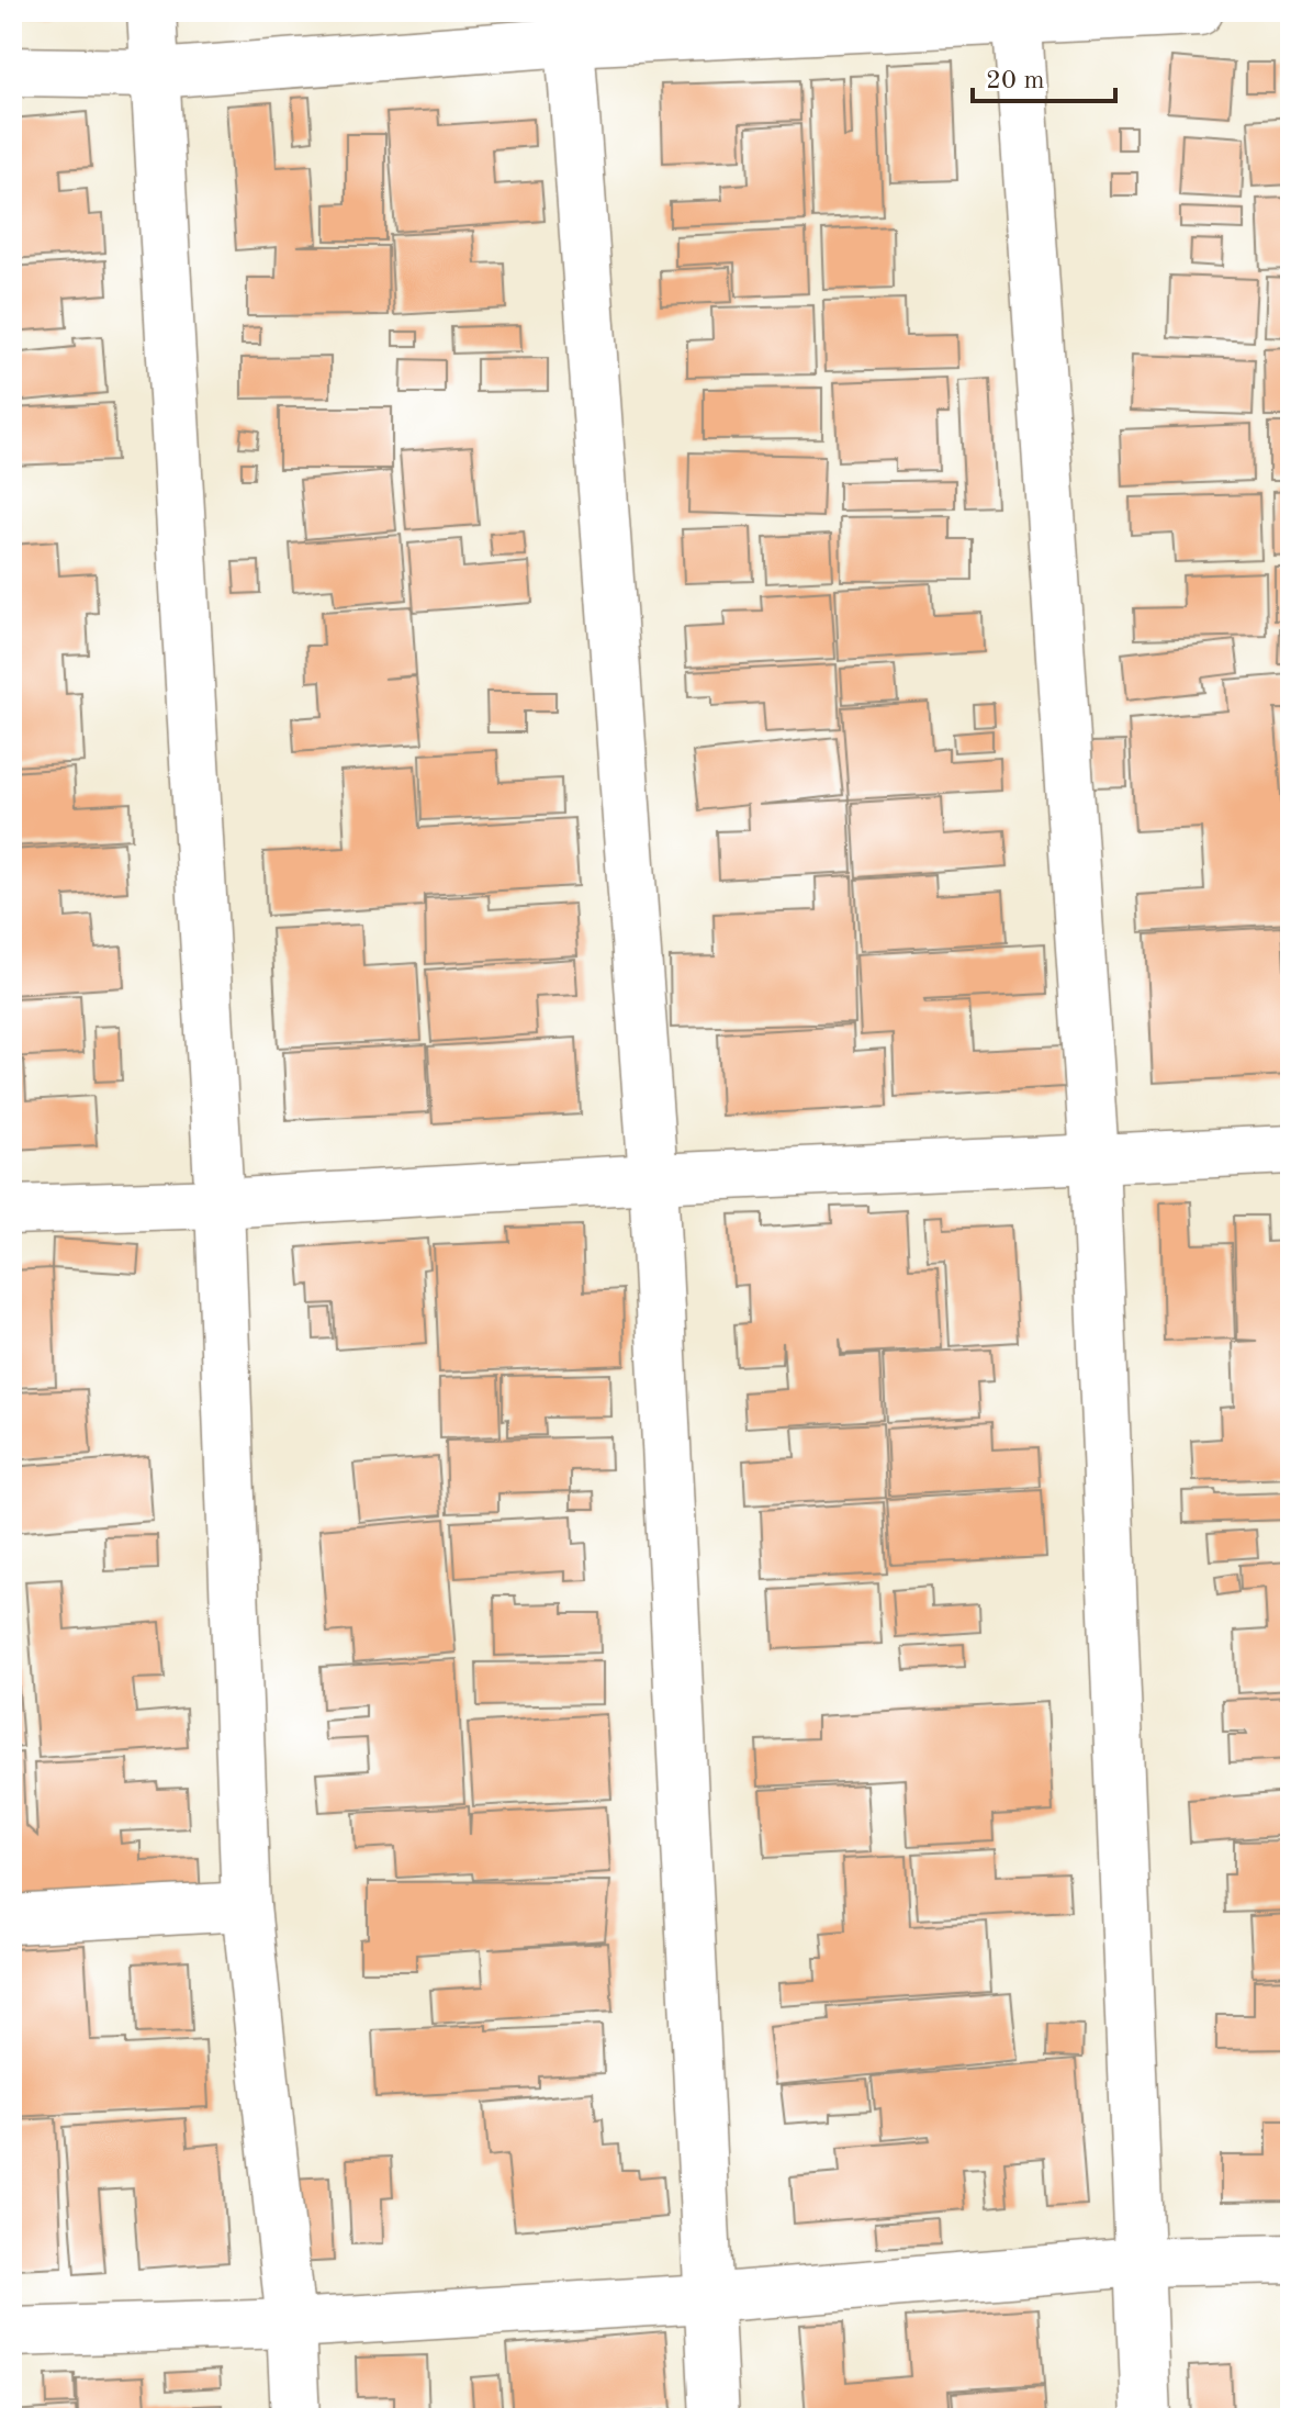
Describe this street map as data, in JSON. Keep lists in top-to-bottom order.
{
  "scale_bar": "20 m"
}
